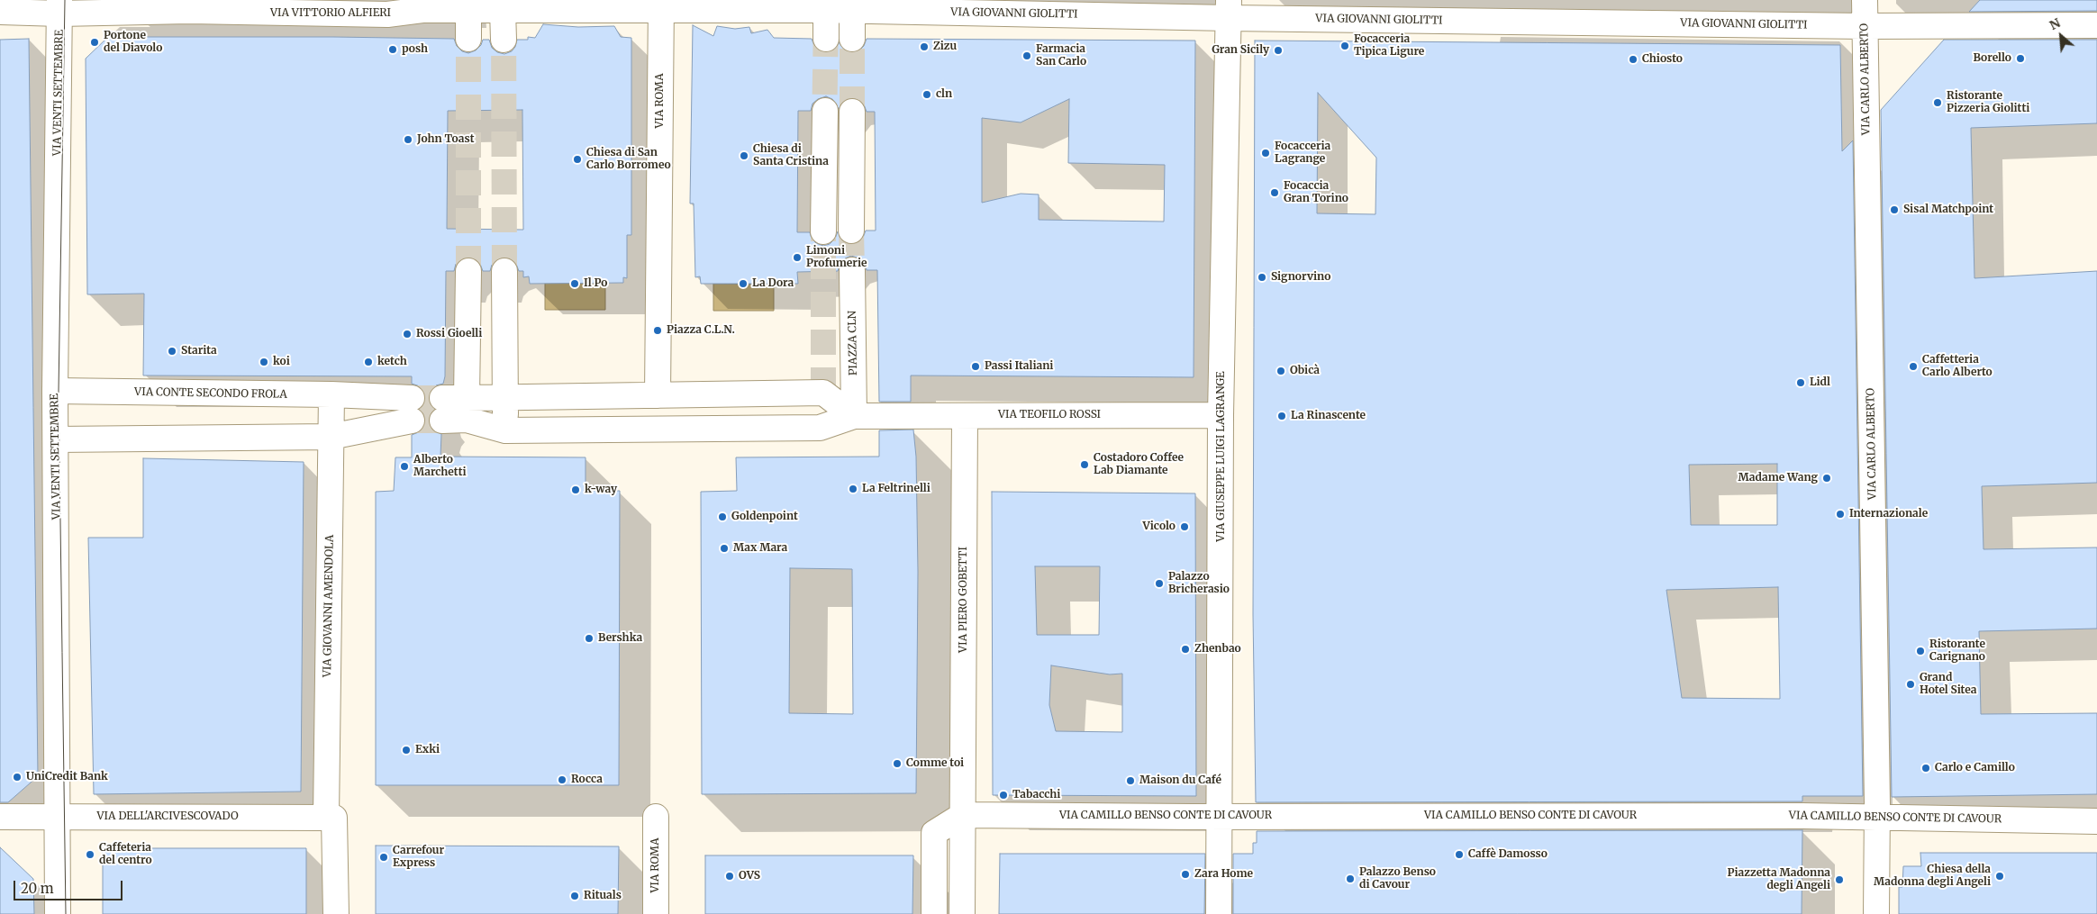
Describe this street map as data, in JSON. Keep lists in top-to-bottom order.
{
  "streets": {
    "street": [
      "VIA VITTORIO ALFIERI",
      "VIA GIOVANNI GIOLITTI",
      "VIA CARLO ALBERTO",
      "VIA VENTI SETTEMBRE",
      "VIA ROMA",
      "PIAZZA CLN",
      "VIA CONTE SECONDO FROLA",
      "VIA TEOFILO ROSSI",
      "VIA GIUSEPPE LUIGI LAGRANGE",
      "VIA PIERO GOBETTI",
      "VIA GIOVANNI AMENDOLA",
      "VIA CAMILLO BENSO CONTE DI CAVOUR",
      "VIA DELL'ARCIVESCOVADO"
    ]
  },
  "crossings": [
    ["VIA VITTORIO ALFIERI", "VIA GIOVANNI GIOLITTI"],
    ["VIA VITTORIO ALFIERI", "VIA VENTI SETTEMBRE"],
    ["VIA VITTORIO ALFIERI", "VIA ROMA"],
    ["VIA GIOVANNI GIOLITTI", "VIA CARLO ALBERTO"],
    ["VIA GIOVANNI GIOLITTI", "VIA ROMA"],
    ["VIA GIOVANNI GIOLITTI", "VIA GIUSEPPE LUIGI LAGRANGE"],
    ["VIA CARLO ALBERTO", "VIA CAMILLO BENSO CONTE DI CAVOUR"],
    ["VIA VENTI SETTEMBRE", "VIA CONTE SECONDO FROLA"],
    ["VIA VENTI SETTEMBRE", "VIA DELL'ARCIVESCOVADO"],
    ["PIAZZA CLN", "VIA TEOFILO ROSSI"],
    ["VIA CONTE SECONDO FROLA", "VIA GIOVANNI AMENDOLA"],
    ["VIA TEOFILO ROSSI", "VIA GIUSEPPE LUIGI LAGRANGE"],
    ["VIA TEOFILO ROSSI", "VIA PIERO GOBETTI"],
    ["VIA GIUSEPPE LUIGI LAGRANGE", "VIA CAMILLO BENSO CONTE DI CAVOUR"],
    ["VIA PIERO GOBETTI", "VIA CAMILLO BENSO CONTE DI CAVOUR"],
    ["VIA GIOVANNI AMENDOLA", "VIA DELL'ARCIVESCOVADO"]
  ],
  "places": [
    "Portone del Diavolo",
    "Focacceria Tipica Ligure",
    "Zizu",
    "posh",
    "Gran Sicily",
    "Farmacia San Carlo",
    "Borello",
    "Chiosto",
    "cln",
    "Ristorante Pizzeria Giolitti",
    "John Toast",
    "Focacceria Lagrange",
    "Chiesa di Santa Cristina",
    "Chiesa di San Carlo Borromeo",
    "Focaccia Gran Torino",
    "Sisal Matchpoint",
    "Limoni Profumerie",
    "Signorvino",
    "Il Po",
    "La Dora",
    "Piazza C.L.N.",
    "Rossi Gioelli",
    "Starita",
    "koi",
    "ketch",
    "Passi Italiani",
    "Caffetteria Carlo Alberto",
    "Obicà",
    "Lidl",
    "La Rinascente",
    "Costadoro Coffee Lab Diamante",
    "Alberto Marchetti",
    "Madame Wang",
    "La Feltrinelli",
    "k-way",
    "Internazionale",
    "Goldenpoint",
    "Vicolo",
    "Max Mara",
    "Palazzo Bricherasio",
    "Bershka",
    "Zhenbao",
    "Ristorante Carignano",
    "Grand Hotel Sitea",
    "Exki",
    "Comme toi",
    "Carlo e Camillo",
    "UniCredit Bank",
    "Rocca",
    "Maison du Café",
    "Tabacchi",
    "Caffeteria del centro",
    "Caffè Damosso",
    "Carrefour Express",
    "Zara Home",
    "OVS",
    "Chiesa della Madonna degli Angeli",
    "Palazzo Benso di Cavour",
    "Piazzetta Madonna degli Angeli",
    "Rituals"
  ],
  "scale_bar": "20 m",
  "north": "top left"
}
